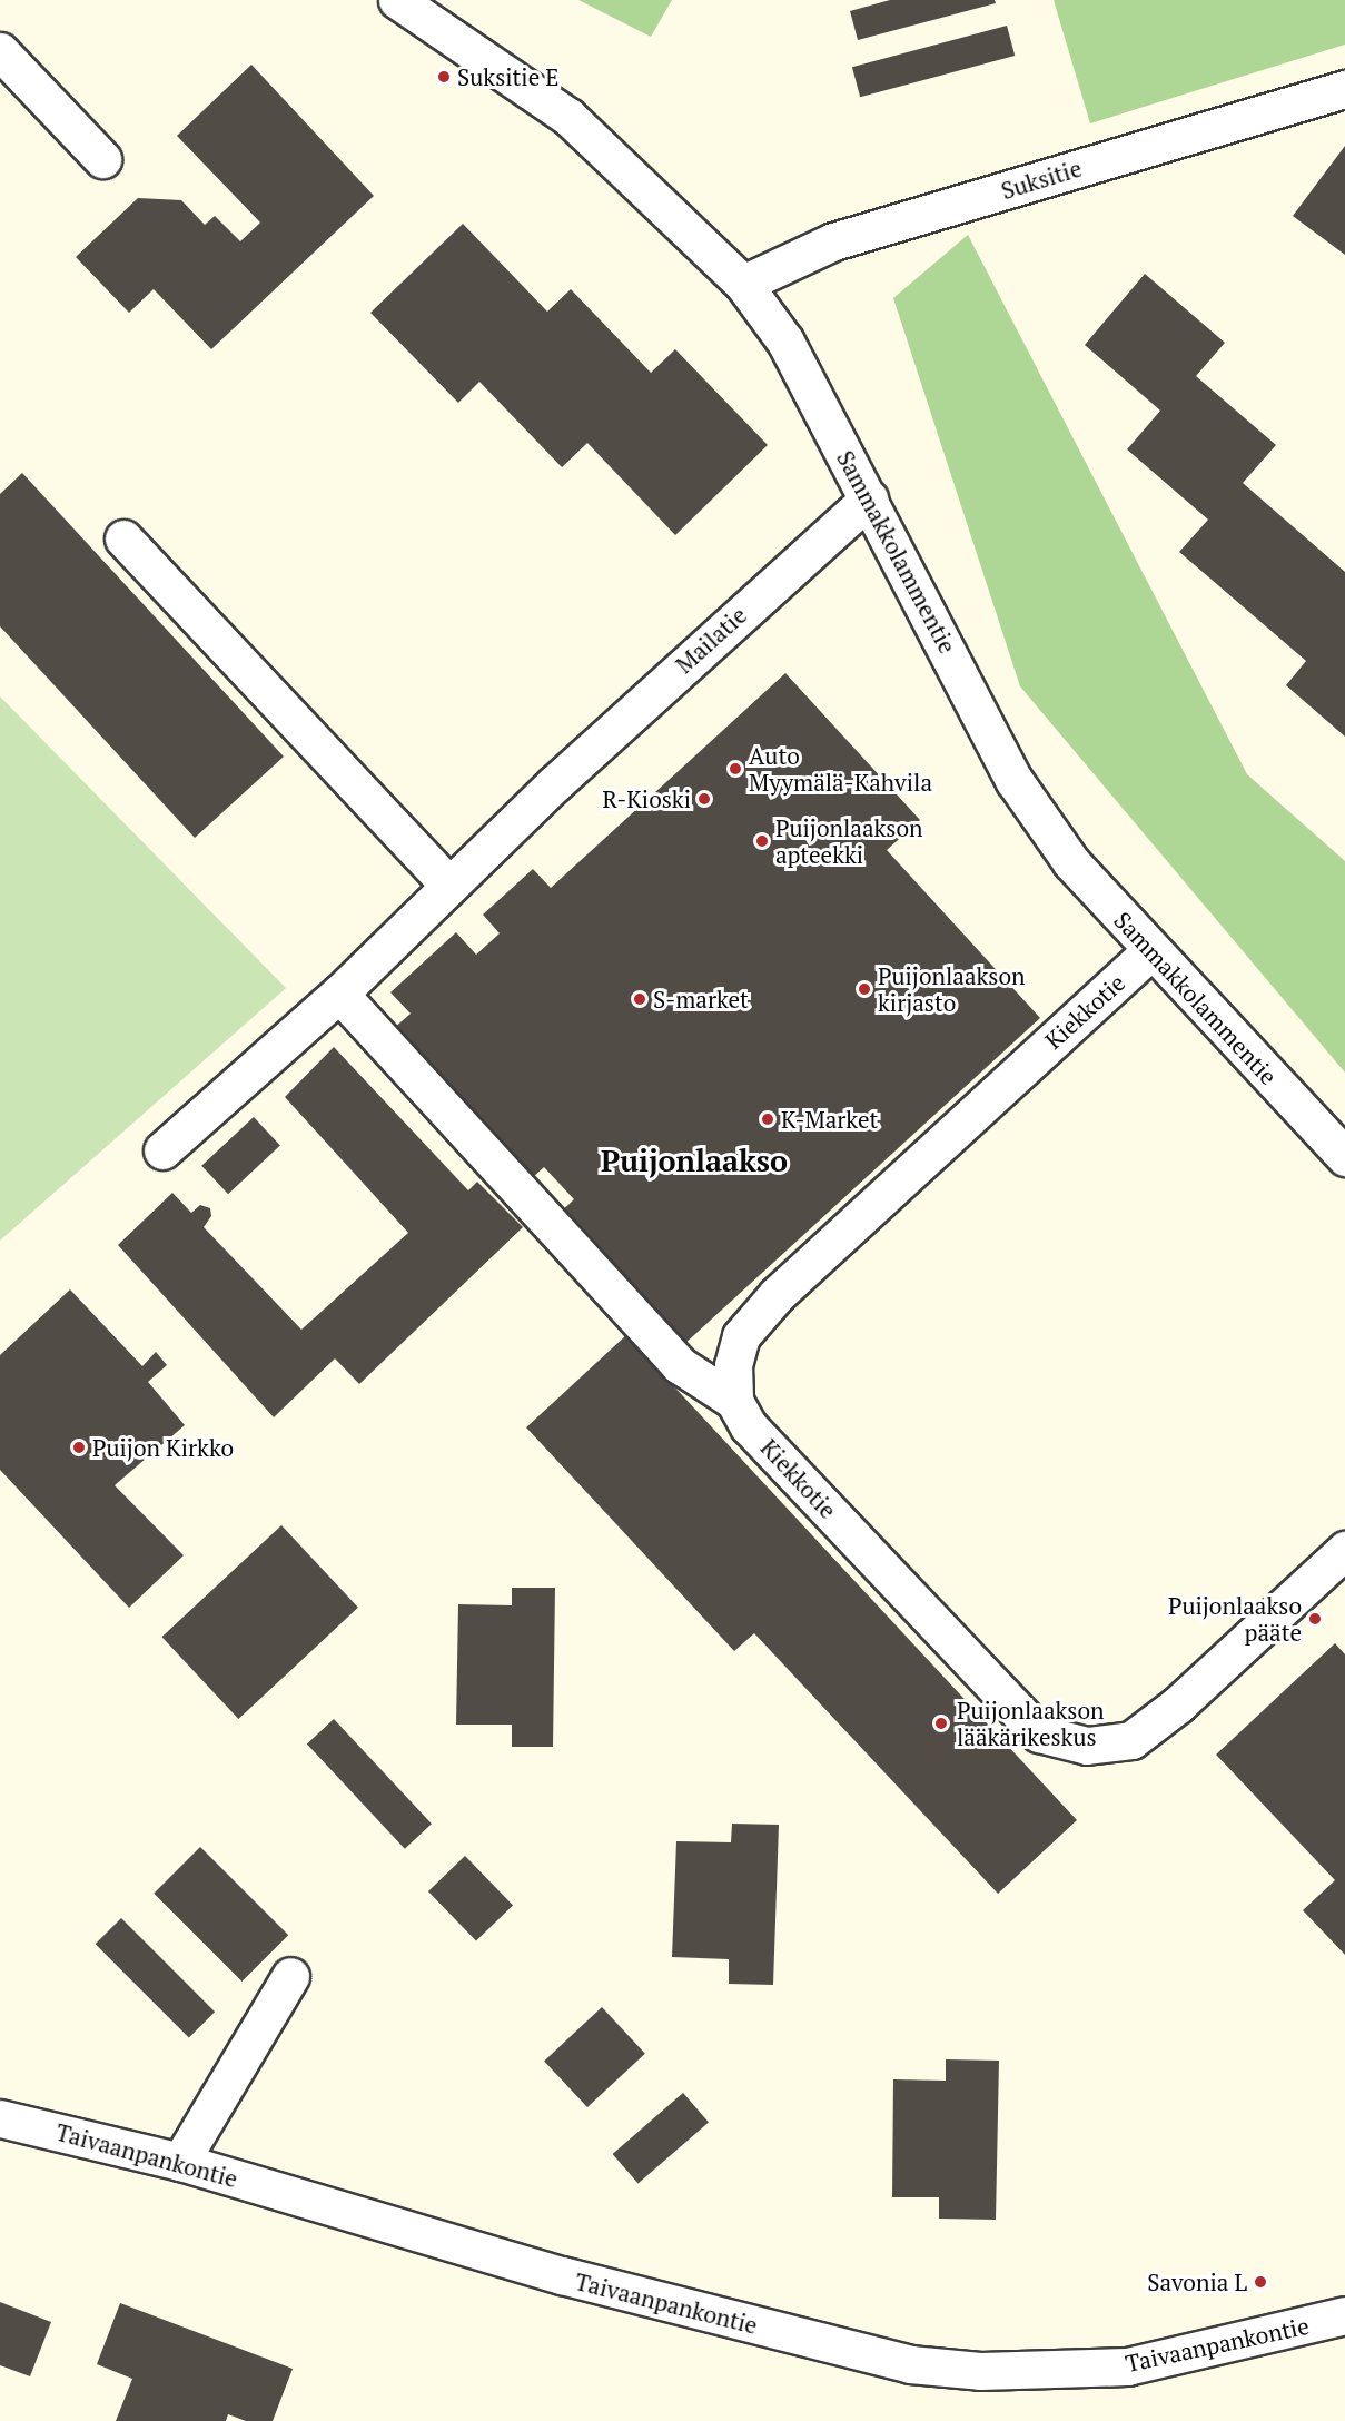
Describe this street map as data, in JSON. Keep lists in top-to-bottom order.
{
  "streets": {
    "street": [
      "Suksitie",
      "Sammakkolammentie",
      "Mailatie",
      "Kiekkotie",
      "Taivaanpankontie"
    ]
  },
  "crossings": [
    ["Suksitie", "Sammakkolammentie"],
    ["Sammakkolammentie", "Mailatie"],
    ["Sammakkolammentie", "Kiekkotie"]
  ],
  "districts": ["Puijonlaakso"],
  "places": [
    "Suksitie E",
    "Auto Myymälä-Kahvila",
    "R-Kioski",
    "Puijonlaakson apteekki",
    "Puijonlaakson kirjasto",
    "S-market",
    "K-Market",
    "Puijon Kirkko",
    "Puijonlaakso pääte",
    "Puijonlaakson lääkärikeskus",
    "Savonia L"
  ]
}
